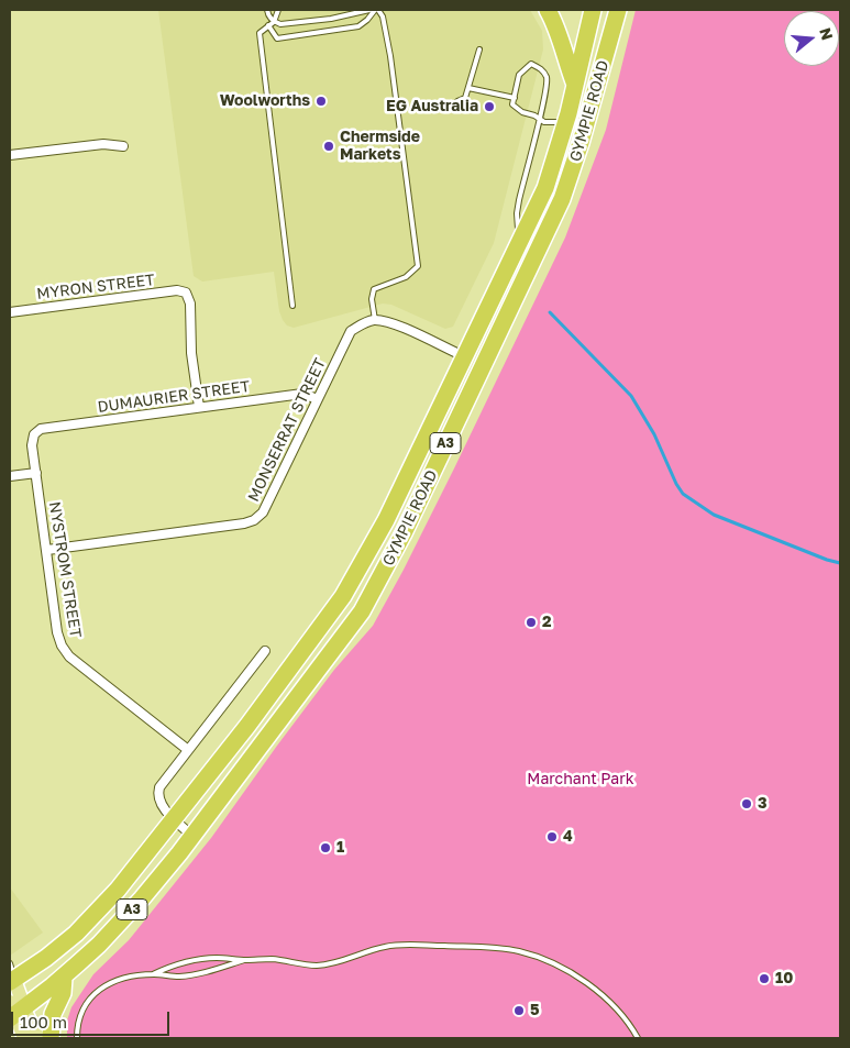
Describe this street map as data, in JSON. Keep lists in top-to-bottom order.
{
  "streets": {
    "highway": ["GYMPIE ROAD", "A3"],
    "street": [
      "MYRON STREET",
      "DUMAURIER STREET",
      "MONSERRAT STREET",
      "NYSTROM STREET"
    ]
  },
  "crossings": [
    ["MYRON STREET", "DUMAURIER STREET"],
    ["DUMAURIER STREET", "MONSERRAT STREET"],
    ["DUMAURIER STREET", "NYSTROM STREET"],
    ["MONSERRAT STREET", "NYSTROM STREET"]
  ],
  "parks": ["Marchant Park"],
  "places": [
    "Woolworths",
    "EG Australia",
    "Chermside Markets",
    "2",
    "3",
    "4",
    "1",
    "10",
    "5"
  ],
  "scale_bar": "100 m",
  "north": "right"
}
